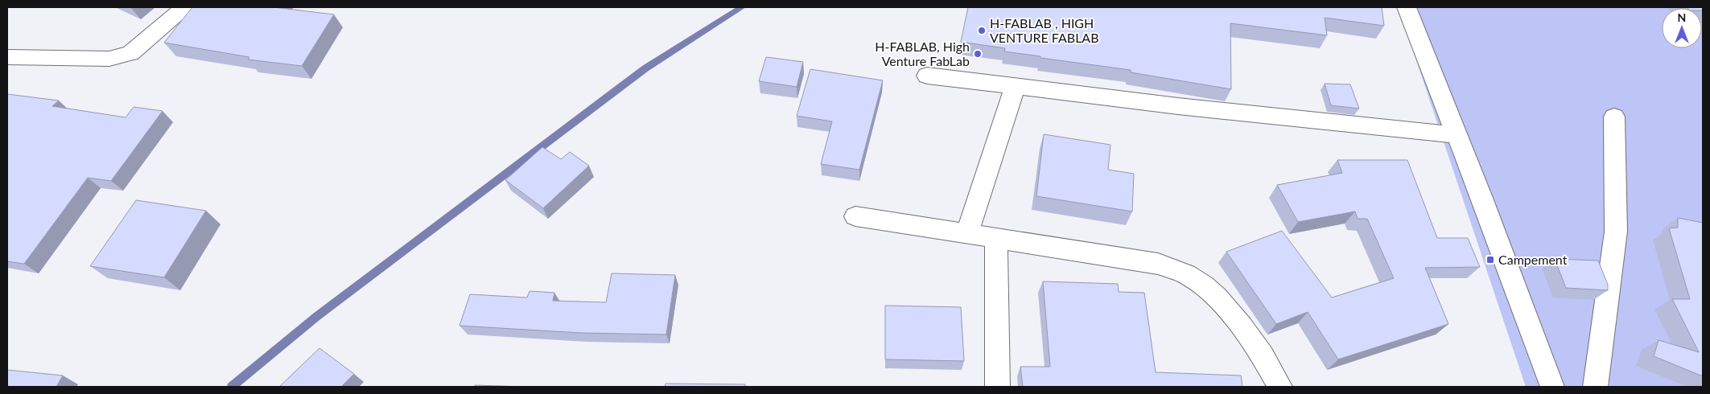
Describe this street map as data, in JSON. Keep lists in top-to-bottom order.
{
  "places": {
    "other": ["H-FABLAB , HIGH VENTURE FABLAB", "H-FABLAB, High Venture FabLab"],
    "transit": ["Campement"]
  },
  "north": "top"
}
